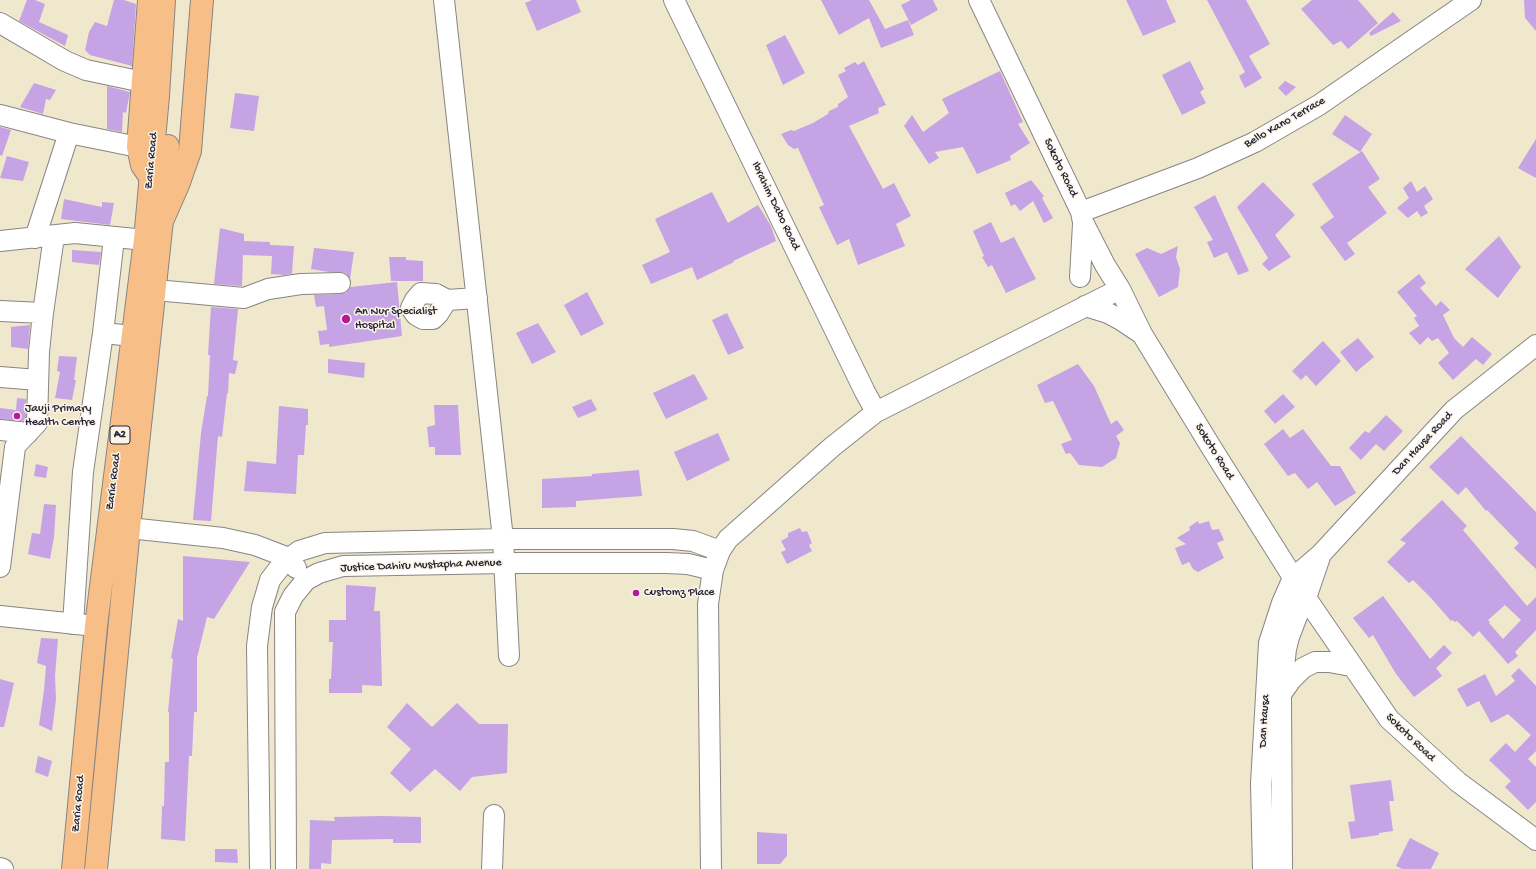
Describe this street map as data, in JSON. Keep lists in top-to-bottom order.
{
  "streets": {
    "main road": ["Zaria Road", "A2"],
    "street": [
      "Bello Kano Terrace",
      "Sokoto Road",
      "Ibrahim Dabo Road",
      "Dan Hausa Road",
      "Justice Dahiru Mustapha Avenue",
      "Dan Hausa"
    ]
  },
  "crossings": [
    ["Bello Kano Terrace", "Sokoto Road"],
    ["Sokoto Road", "Dan Hausa Road"],
    ["Sokoto Road", "Dan Hausa"],
    ["Dan Hausa Road", "Dan Hausa"]
  ],
  "places": ["An Nur Specialist Hospital", "Jauji Primary Health Centre", "Customz Place"]
}
